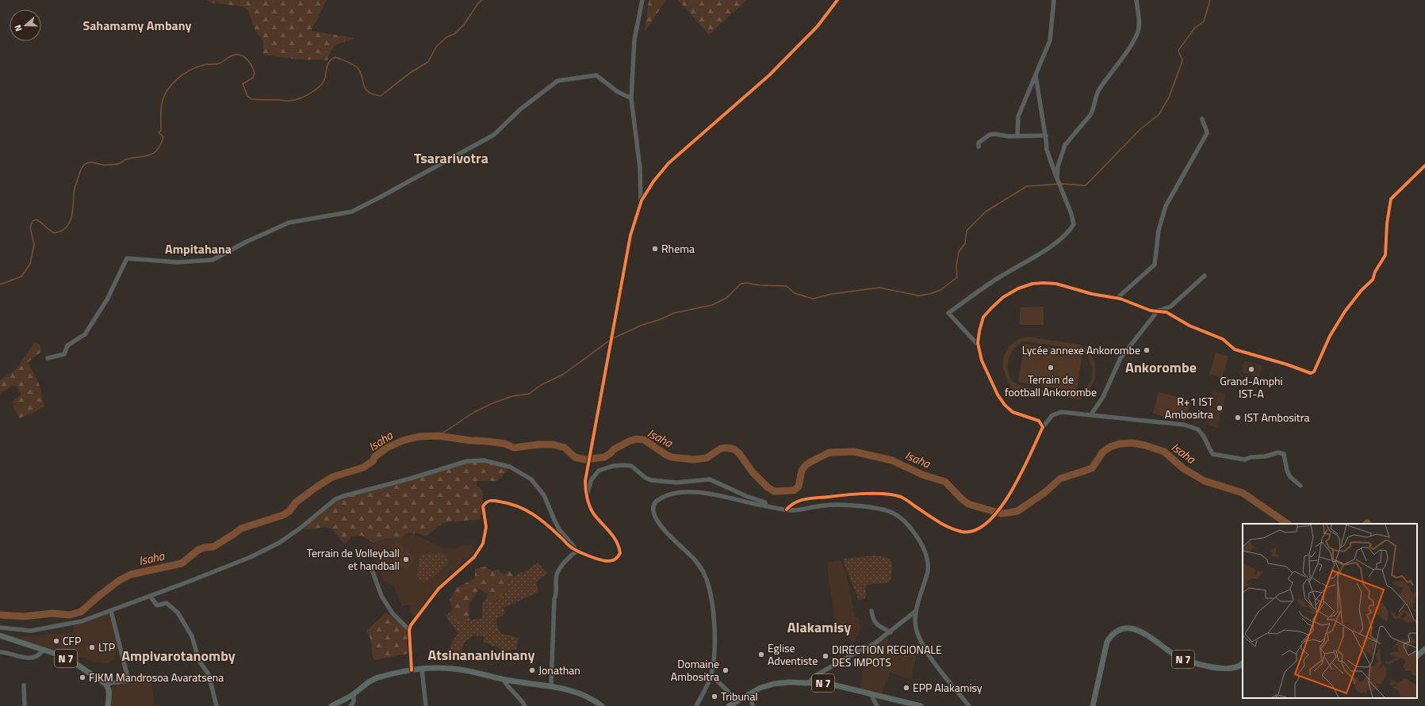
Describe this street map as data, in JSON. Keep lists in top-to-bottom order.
{
  "streets": {
    "main road": ["N 7"]
  },
  "districts": [
    "Sahamamy Ambany",
    "Tsararivotra",
    "Ampitahana",
    "Ankorombe",
    "Alakamisy",
    "Atsinananivinany",
    "Ampivarotanomby"
  ],
  "water": ["Isaha"],
  "places": [
    "Rhema",
    "Lycée annexe Ankorombe",
    "Terrain de football Ankorombe",
    "Grand-Amphi IST-A",
    "R+1 IST Ambositra",
    "IST Ambositra",
    "Terrain de Volleyball et handball",
    "CFP",
    "LTP",
    "Eglise Adventiste",
    "DIRECTION REGIONALE DES IMPOTS",
    "Jonathan",
    "Domaine Ambositra",
    "FJKM Mandrosoa Avaratsena",
    "EPP Alakamisy",
    "Tribunal"
  ],
  "north": "left"
}
